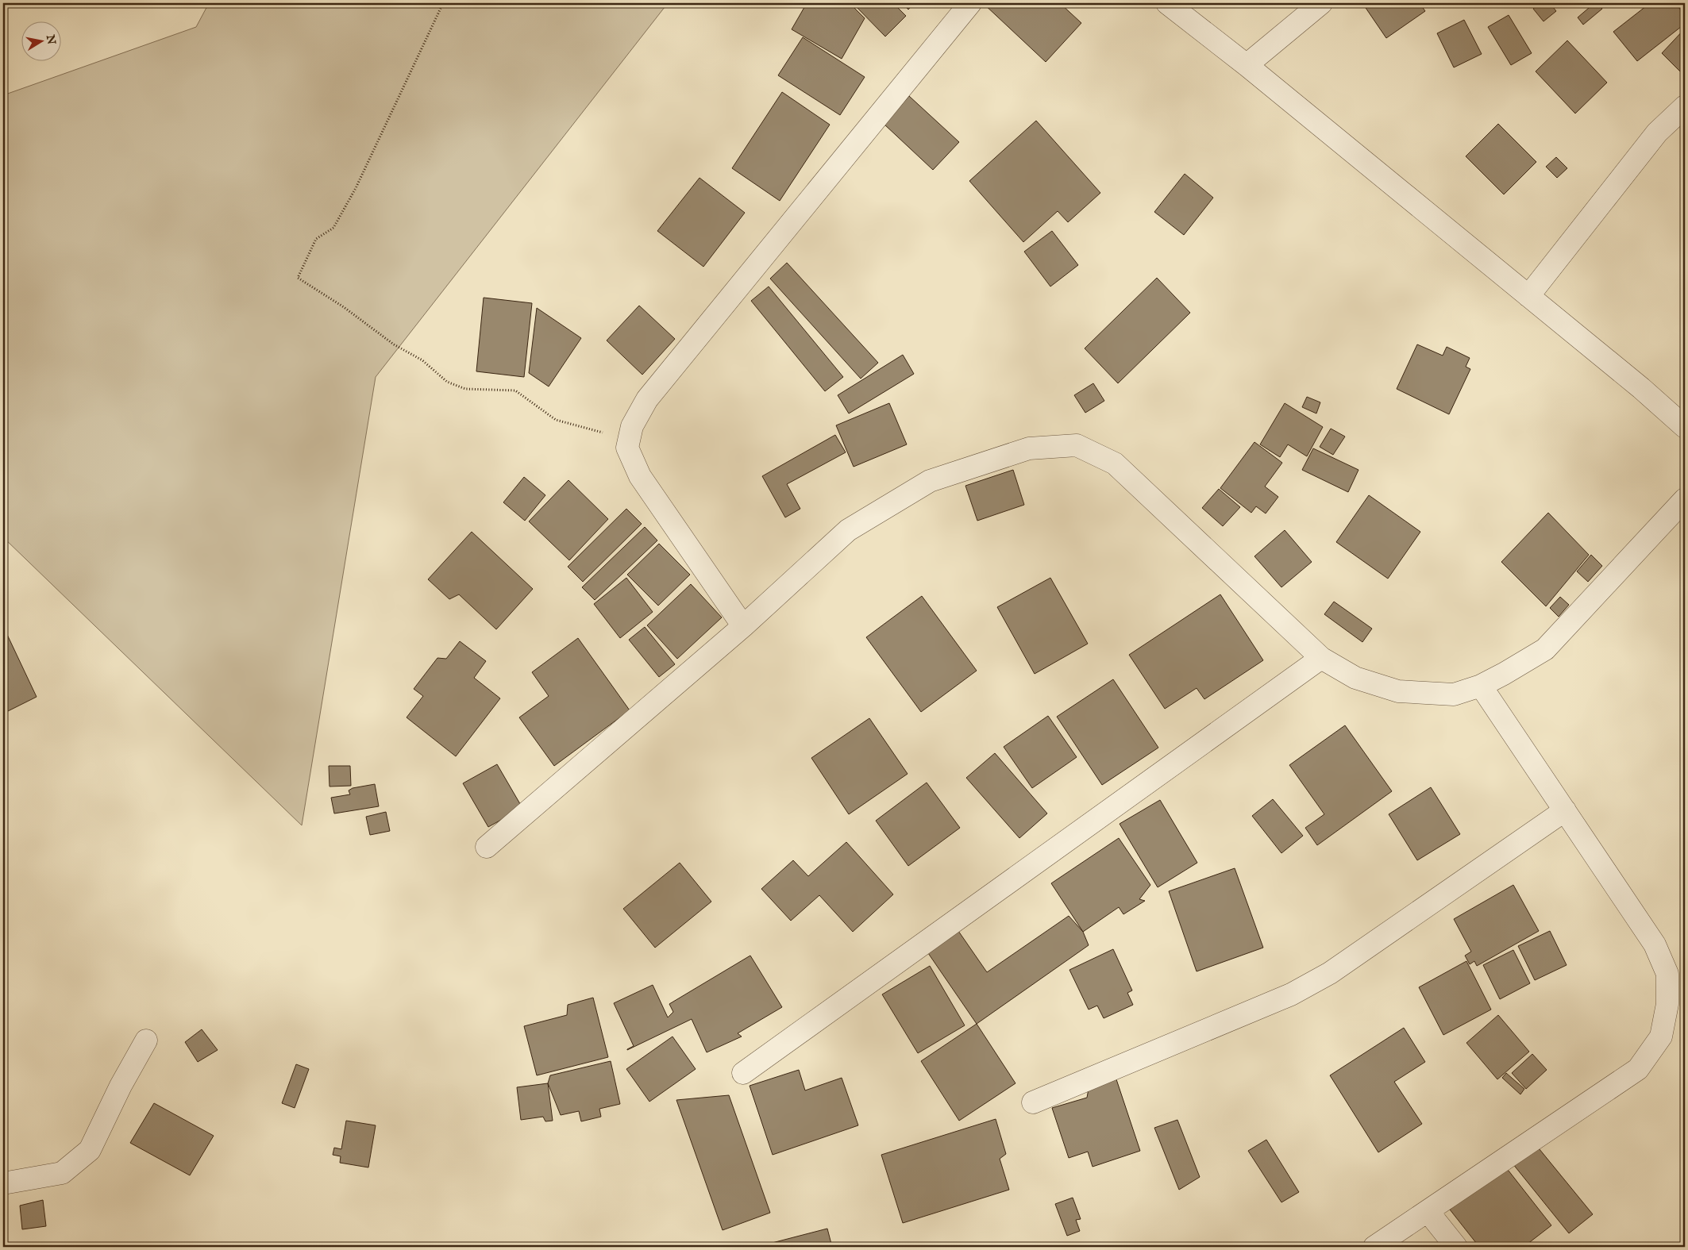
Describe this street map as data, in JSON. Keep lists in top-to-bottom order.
{
  "north": "right"
}
